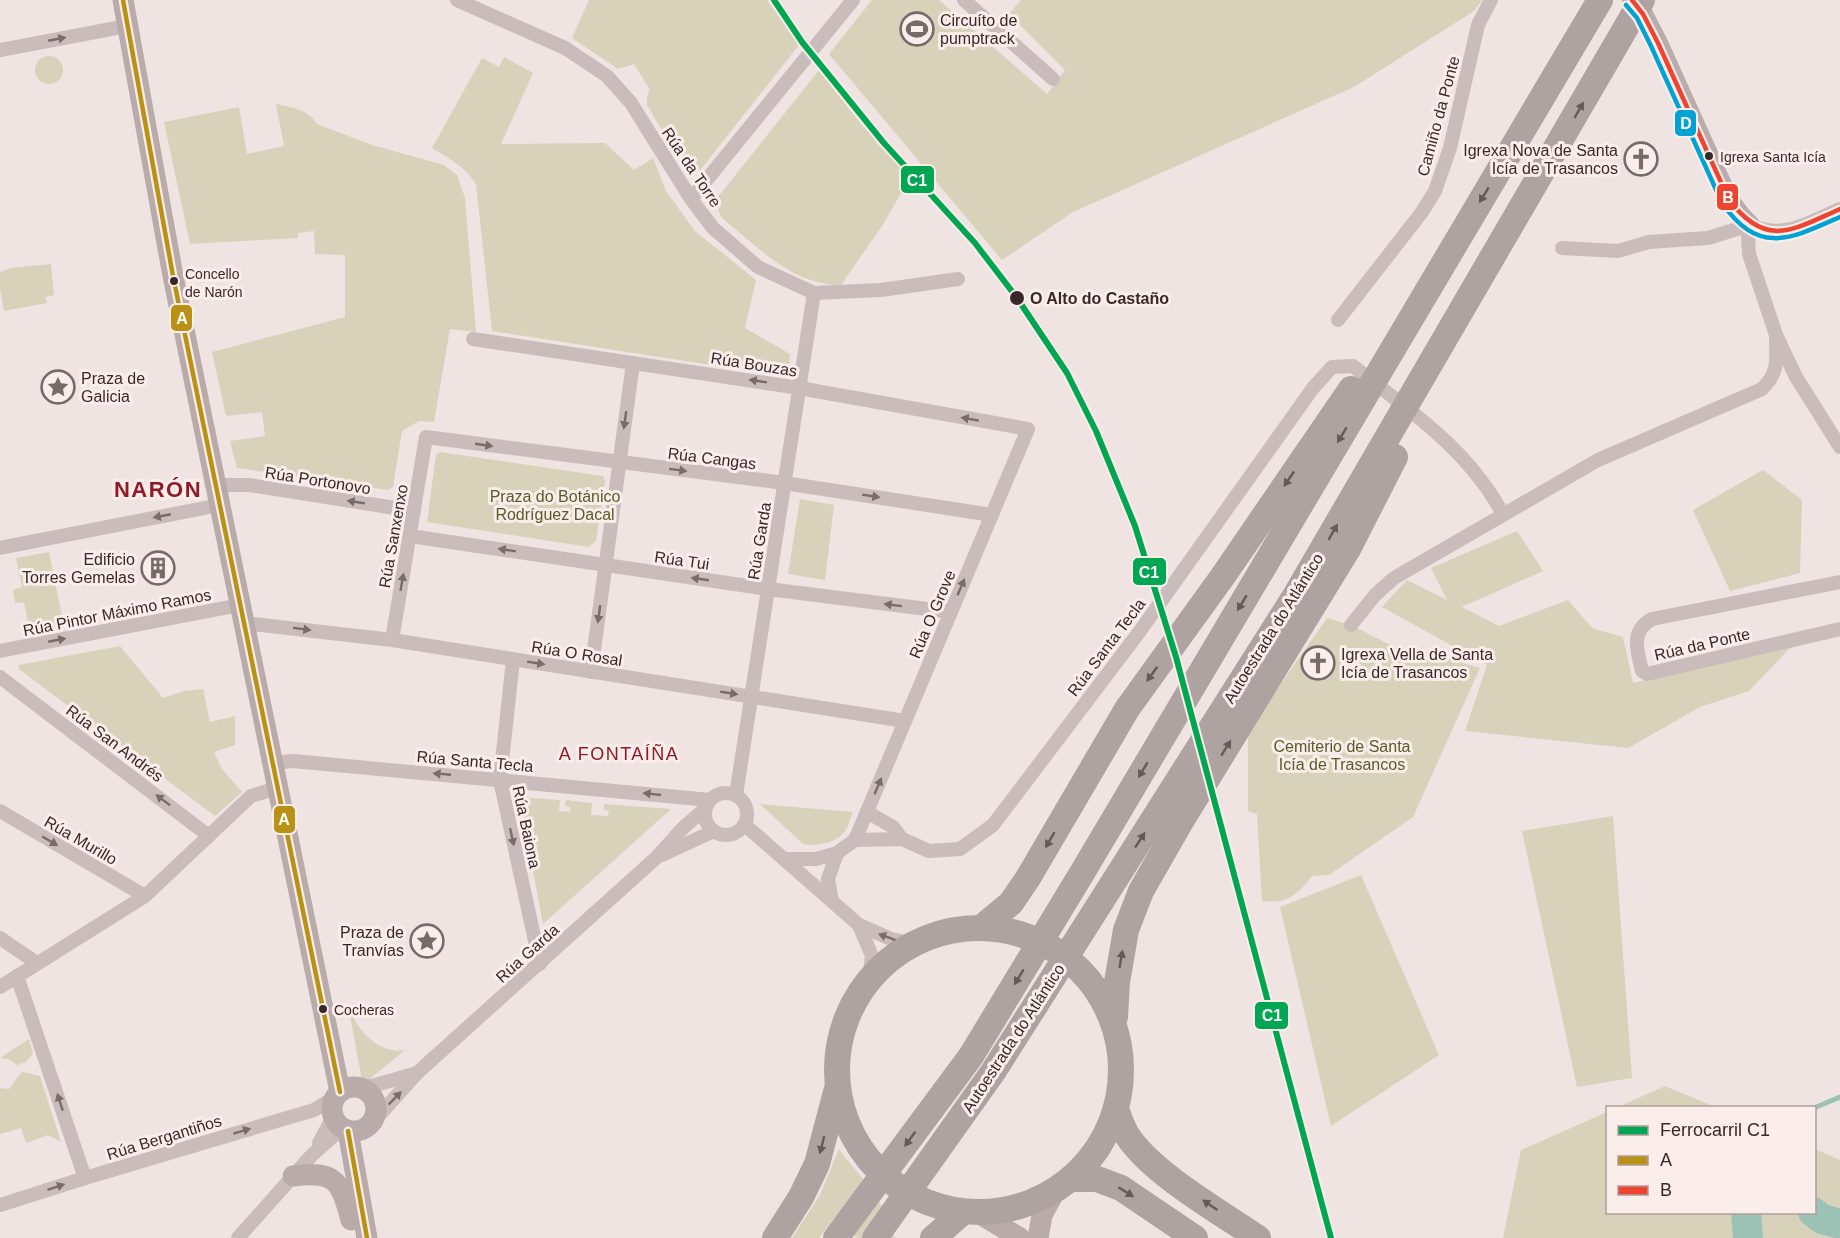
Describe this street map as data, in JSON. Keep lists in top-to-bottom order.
{
  "streets": {
    "highway": ["Autoestrada do Atlántico"],
    "street": [
      "Camiño da Ponte",
      "Rúa da Torre",
      "Rúa Bouzas",
      "Rúa Cangas",
      "Rúa Portonovo",
      "Rúa Sanxenxo",
      "Rúa Garda",
      "Rúa Tui",
      "Rúa Pintor Máximo Ramos",
      "Rúa O Grove",
      "Rúa da Ponte",
      "Rúa Santa Tecla",
      "Rúa O Rosal",
      "Rúa San Andrés",
      "Rúa Baiona",
      "Rúa Murillo",
      "Rúa Bergantiños"
    ]
  },
  "crossings": [
    ["Rúa da Torre", "Rúa Garda"],
    ["Rúa Bouzas", "Rúa Garda"],
    ["Rúa Bouzas", "Rúa O Grove"],
    ["Rúa Cangas", "Rúa Sanxenxo"],
    ["Rúa Cangas", "Rúa Garda"],
    ["Rúa Cangas", "Rúa O Grove"],
    ["Rúa Portonovo", "Rúa Sanxenxo"],
    ["Rúa Sanxenxo", "Rúa Tui"],
    ["Rúa Sanxenxo", "Rúa O Rosal"],
    ["Rúa Garda", "Rúa Tui"],
    ["Rúa Garda", "Rúa Santa Tecla"],
    ["Rúa Garda", "Rúa O Rosal"],
    ["Rúa Garda", "Rúa Baiona"],
    ["Rúa Garda", "Rúa Bergantiños"],
    ["Rúa Tui", "Rúa O Grove"],
    ["Rúa Pintor Máximo Ramos", "Rúa O Rosal"],
    ["Rúa O Grove", "Rúa Santa Tecla"],
    ["Rúa O Grove", "Rúa O Rosal"],
    ["Rúa Santa Tecla", "Rúa Baiona"],
    ["Rúa O Rosal", "Rúa Baiona"]
  ],
  "one_way": [
    "Rúa Bouzas",
    "Rúa Cangas",
    "Rúa Portonovo",
    "Rúa Sanxenxo",
    "Rúa Tui",
    "Rúa Pintor Máximo Ramos",
    "Rúa O Grove",
    "Rúa O Rosal",
    "Rúa San Andrés",
    "Rúa Baiona",
    "Rúa Murillo",
    "Rúa Bergantiños"
  ],
  "districts": ["NARÓN", "A FONTAÍÑA"],
  "parks": ["Praza do Botánico Rodríguez Dacal", "Cemiterio de Santa Icía de Trasancos"],
  "places": {
    "sports": ["Circuíto de pumptrack"],
    "other": [
      "Igrexa Santa Icía",
      "Concello de Narón",
      "O Alto do Castaño",
      "Cocheras"
    ],
    "church": ["Igrexa Nova de Santa Icía de Trasancos", "Igrexa Vella de Santa Icía de Trasancos"],
    "place": ["Praza de Galicia", "Praza de Tranvías"],
    "building": ["Edificio Torres Gemelas"]
  },
  "lines": [
    "rail line C1",
    "transit line A",
    "transit line B",
    "transit line D"
  ],
  "legend": ["Ferrocarril C1", "A", "B"]
}
